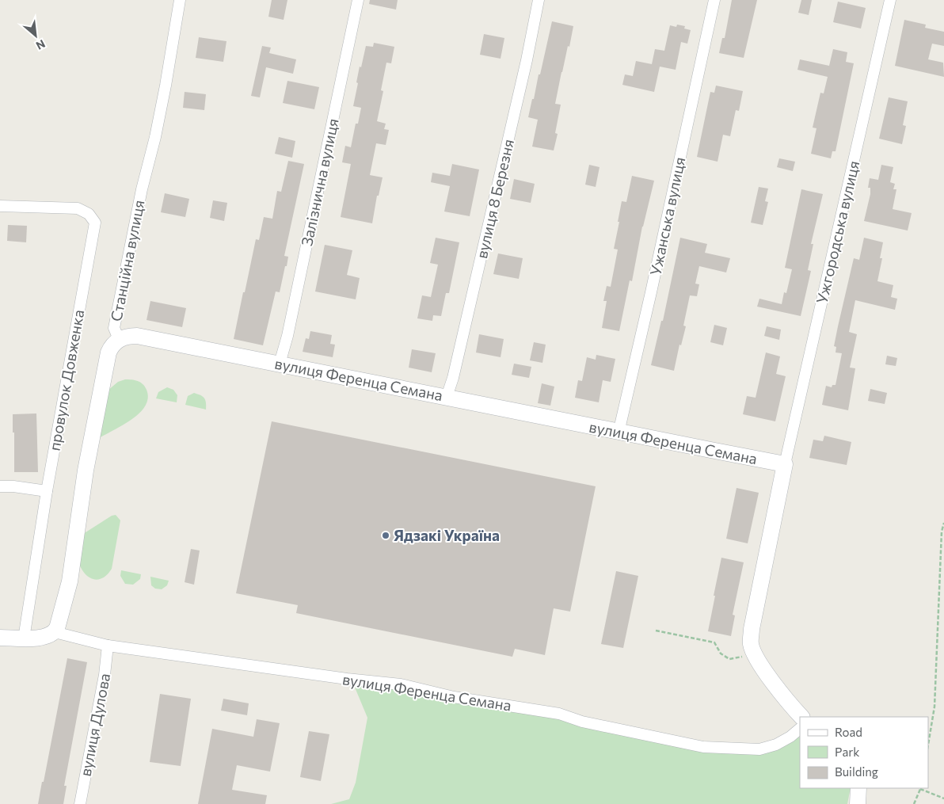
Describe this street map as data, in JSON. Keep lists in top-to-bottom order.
{
  "streets": {
    "street": [
      "Залізнична вулиця",
      "вулиця 8 Березня",
      "Ужанська вулиця",
      "Ужгородська вулиця",
      "Станційна вулиця",
      "вулиця Ференца Семана",
      "провулок Довженка",
      "вулиця Дулова"
    ]
  },
  "crossings": [
    ["Залізнична вулиця", "вулиця Ференца Семана"],
    ["вулиця 8 Березня", "вулиця Ференца Семана"],
    ["Ужанська вулиця", "вулиця Ференца Семана"],
    ["Ужгородська вулиця", "вулиця Ференца Семана"],
    ["Станційна вулиця", "вулиця Ференца Семана"],
    ["вулиця Ференца Семана", "вулиця Дулова"]
  ],
  "places": ["Ядзакі Україна"],
  "legend": ["Road", "Park", "Building"],
  "north": "bottom right"
}
